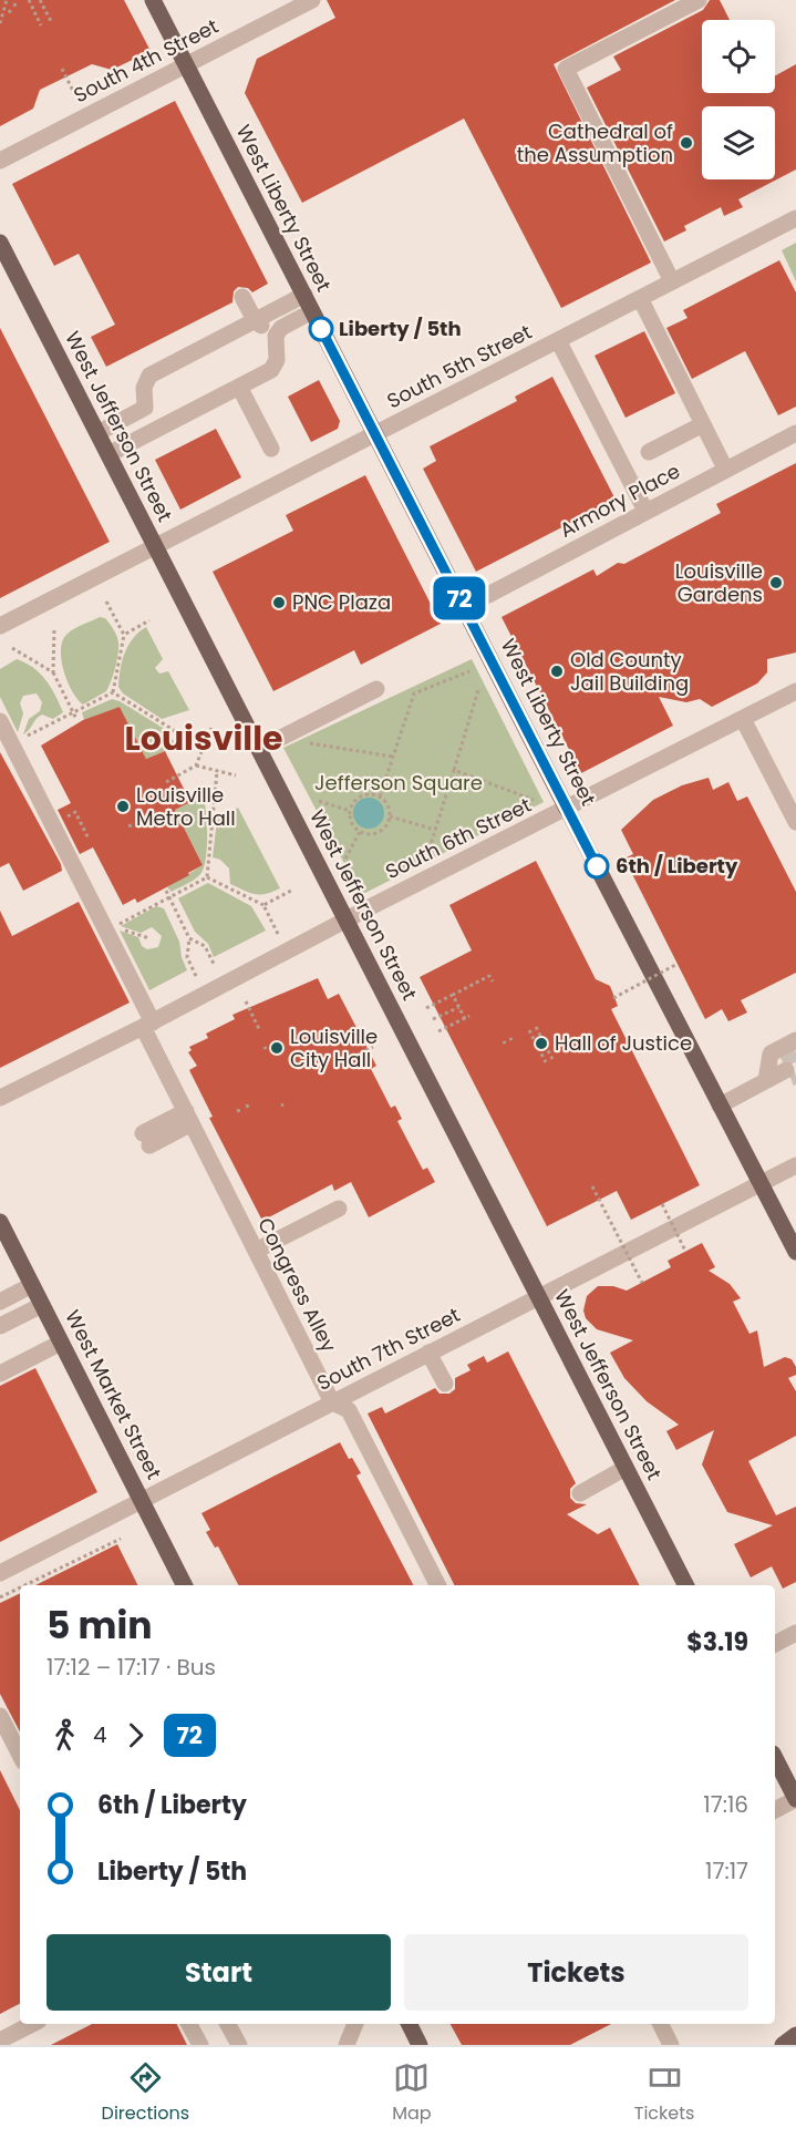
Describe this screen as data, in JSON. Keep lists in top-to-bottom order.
{
  "streets": {
    "main road": ["West Liberty Street", "West Jefferson Street", "West Market Street"],
    "street": [
      "South 4th Street",
      "South 5th Street",
      "Armory Place",
      "South 6th Street",
      "Congress Alley",
      "South 7th Street"
    ]
  },
  "crossings": [
    ["South 4th Street", "West Liberty Street"],
    ["West Liberty Street", "South 5th Street"],
    ["West Liberty Street", "Armory Place"],
    ["West Liberty Street", "South 6th Street"],
    ["West Liberty Street", "South 7th Street"],
    ["South 5th Street", "West Jefferson Street"],
    ["West Jefferson Street", "South 6th Street"],
    ["West Jefferson Street", "South 7th Street"],
    ["South 6th Street", "Congress Alley"],
    ["Congress Alley", "South 7th Street"],
    ["South 7th Street", "West Market Street"]
  ],
  "districts": ["Louisville"],
  "parks": ["Jefferson Square"],
  "places": [
    "Cathedral of the Assumption",
    "Liberty / 5th",
    "Louisville Gardens",
    "PNC Plaza",
    "Old County Jail Building",
    "Louisville Metro Hall",
    "6th / Liberty",
    "Hall of Justice",
    "Louisville City Hall"
  ],
  "lines": ["bus line 72"],
  "page": {
    "on_map": "72",
    "heading": ["5 min", "17:12 – 17:17 · Bus", "$3.19"],
    "legs": ["4", "72"],
    "list": [
      {
        "name": "6th / Liberty",
        "value": "17:16"
      },
      {
        "name": "Liberty / 5th",
        "value": "17:17"
      }
    ],
    "buttons": ["Start", "Tickets"],
    "tabs": ["Directions", "Map", "Tickets"]
  }
}
